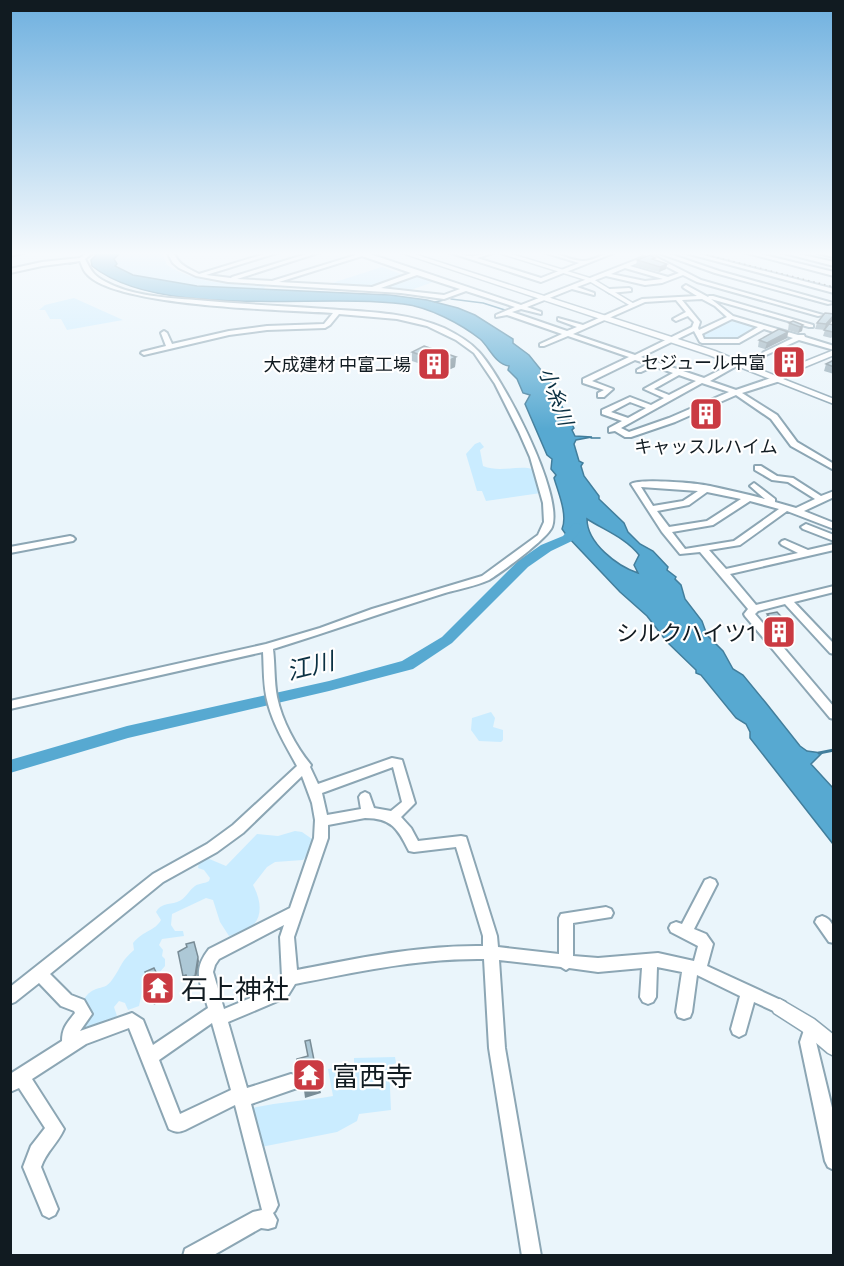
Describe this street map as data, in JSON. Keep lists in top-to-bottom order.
{
  "water": ["小糸川", "江川"],
  "places": {
    "building": [
      "セジュール中富",
      "大成建材 中富工場",
      "キャッスルハイム",
      "シルクハイツ1"
    ],
    "temple": ["石上神社", "富西寺"]
  }
}
